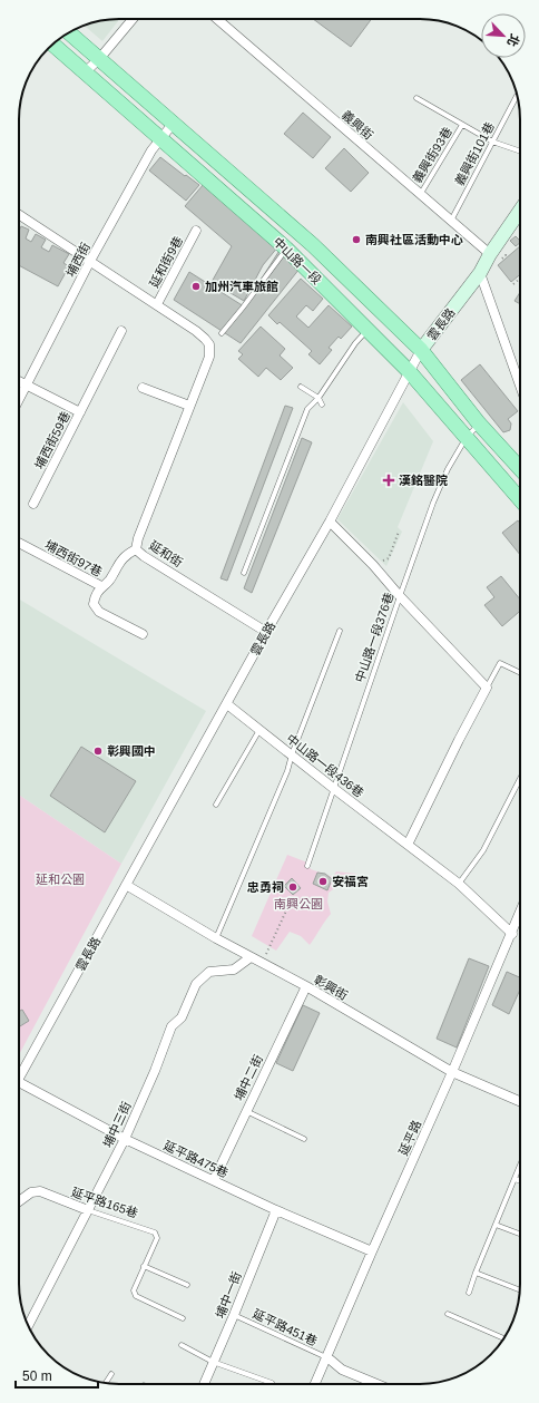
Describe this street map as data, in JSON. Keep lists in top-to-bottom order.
{
  "streets": {
    "main road": ["中山路一段"],
    "street": [
      "義興街",
      "埔西街",
      "延和街9巷",
      "雲長路",
      "埔西街59巷",
      "延和街",
      "埔西街97巷",
      "中山路一段436巷",
      "彰興街",
      "埔中二街",
      "埔中三街",
      "延平路",
      "延平路475巷",
      "延平路165巷",
      "埔中一街"
    ],
    "lane": [
      "義興街101巷",
      "義興街93巷",
      "中山路一段376巷",
      "延平路451巷"
    ]
  },
  "crossings": [
    ["義興街", "義興街101巷"],
    ["義興街", "義興街93巷"],
    ["義興街", "雲長路"],
    ["埔西街", "中山路一段"],
    ["埔西街", "埔西街59巷"],
    ["埔西街", "延和街"],
    ["中山路一段", "雲長路"],
    ["中山路一段", "中山路一段376巷"],
    ["延和街9巷", "延和街"],
    ["雲長路", "延和街"],
    ["雲長路", "中山路一段436巷"],
    ["雲長路", "彰興街"],
    ["中山路一段376巷", "中山路一段436巷"],
    ["中山路一段436巷", "延平路"],
    ["彰興街", "埔中二街"],
    ["彰興街", "埔中三街"],
    ["彰興街", "延平路"],
    ["埔中二街", "延平路475巷"],
    ["埔中三街", "延平路475巷"],
    ["埔中三街", "延平路165巷"],
    ["延平路", "延平路475巷"],
    ["延平路", "延平路451巷"],
    ["延平路475巷", "埔中一街"],
    ["埔中一街", "延平路451巷"]
  ],
  "parks": ["延和公園", "南興公園"],
  "places": {
    "other": [
      "南興社區活動中心",
      "加州汽車旅館",
      "彰興國中",
      "安福宮",
      "忠勇祠"
    ],
    "health": ["漢銘醫院"]
  },
  "scale_bar": "50 m",
  "north": "bottom right"
}
